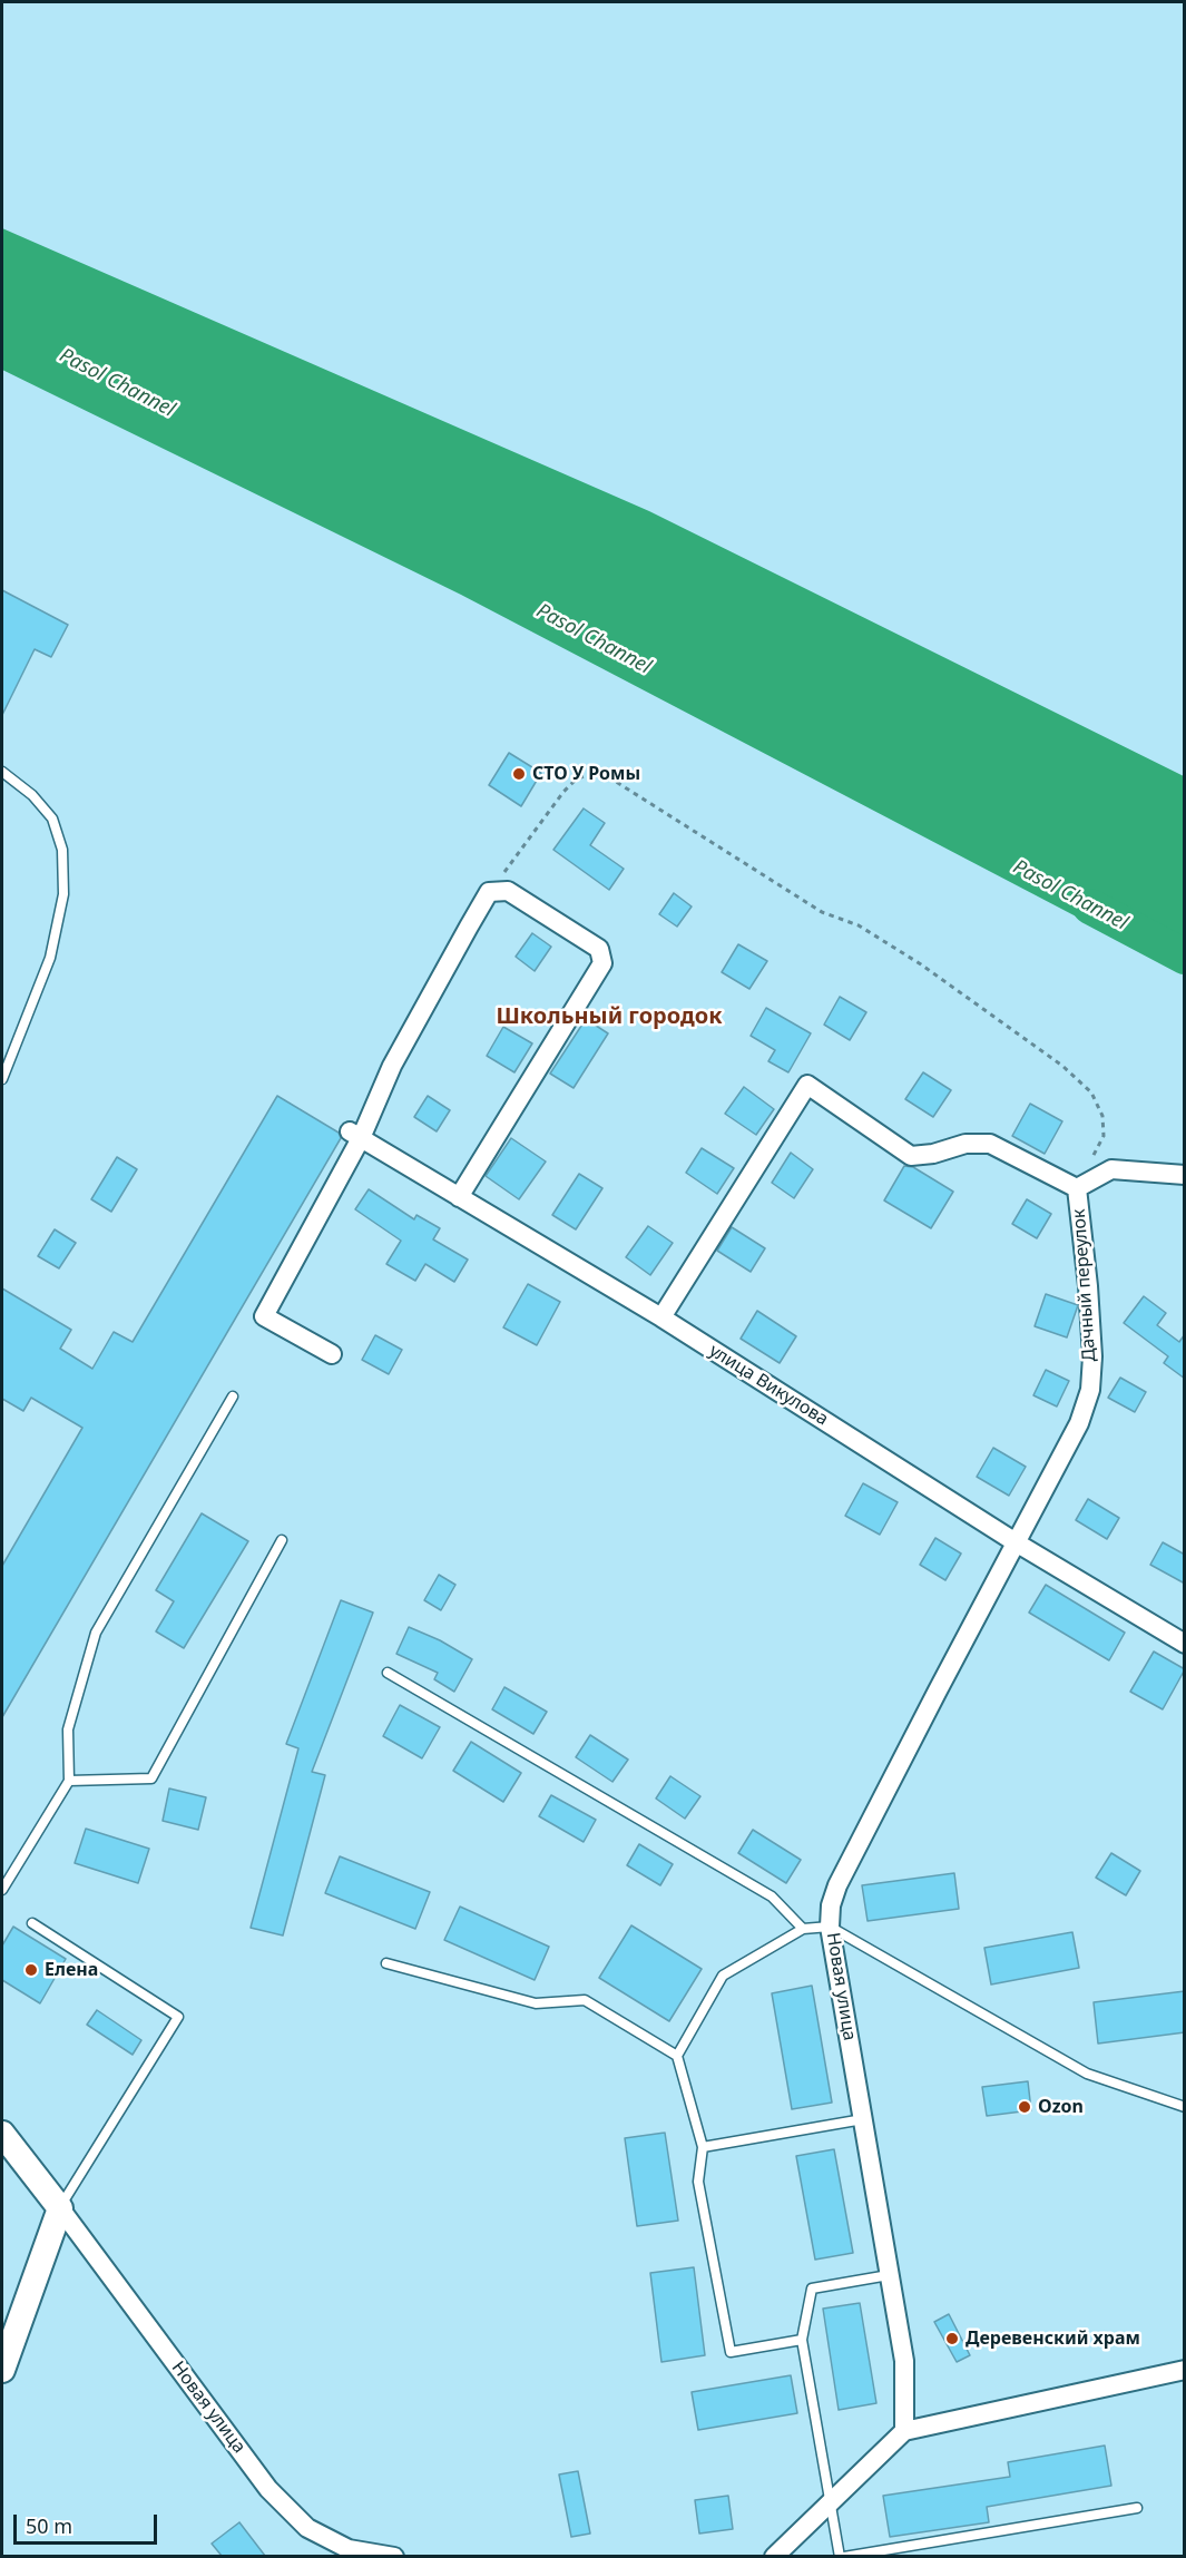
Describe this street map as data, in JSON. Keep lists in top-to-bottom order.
{
  "streets": {
    "street": ["Дачный переулок", "улица Викулова", "Новая улица"]
  },
  "crossings": [
    ["Дачный переулок", "улица Викулова"],
    ["Дачный переулок", "Новая улица"],
    ["улица Викулова", "Новая улица"]
  ],
  "districts": ["Школьный городок"],
  "water": ["Pasol Channel"],
  "places": [
    "СТО У Ромы",
    "Елена",
    "Ozon",
    "Деревенский храм"
  ],
  "scale_bar": "50 m"
}
